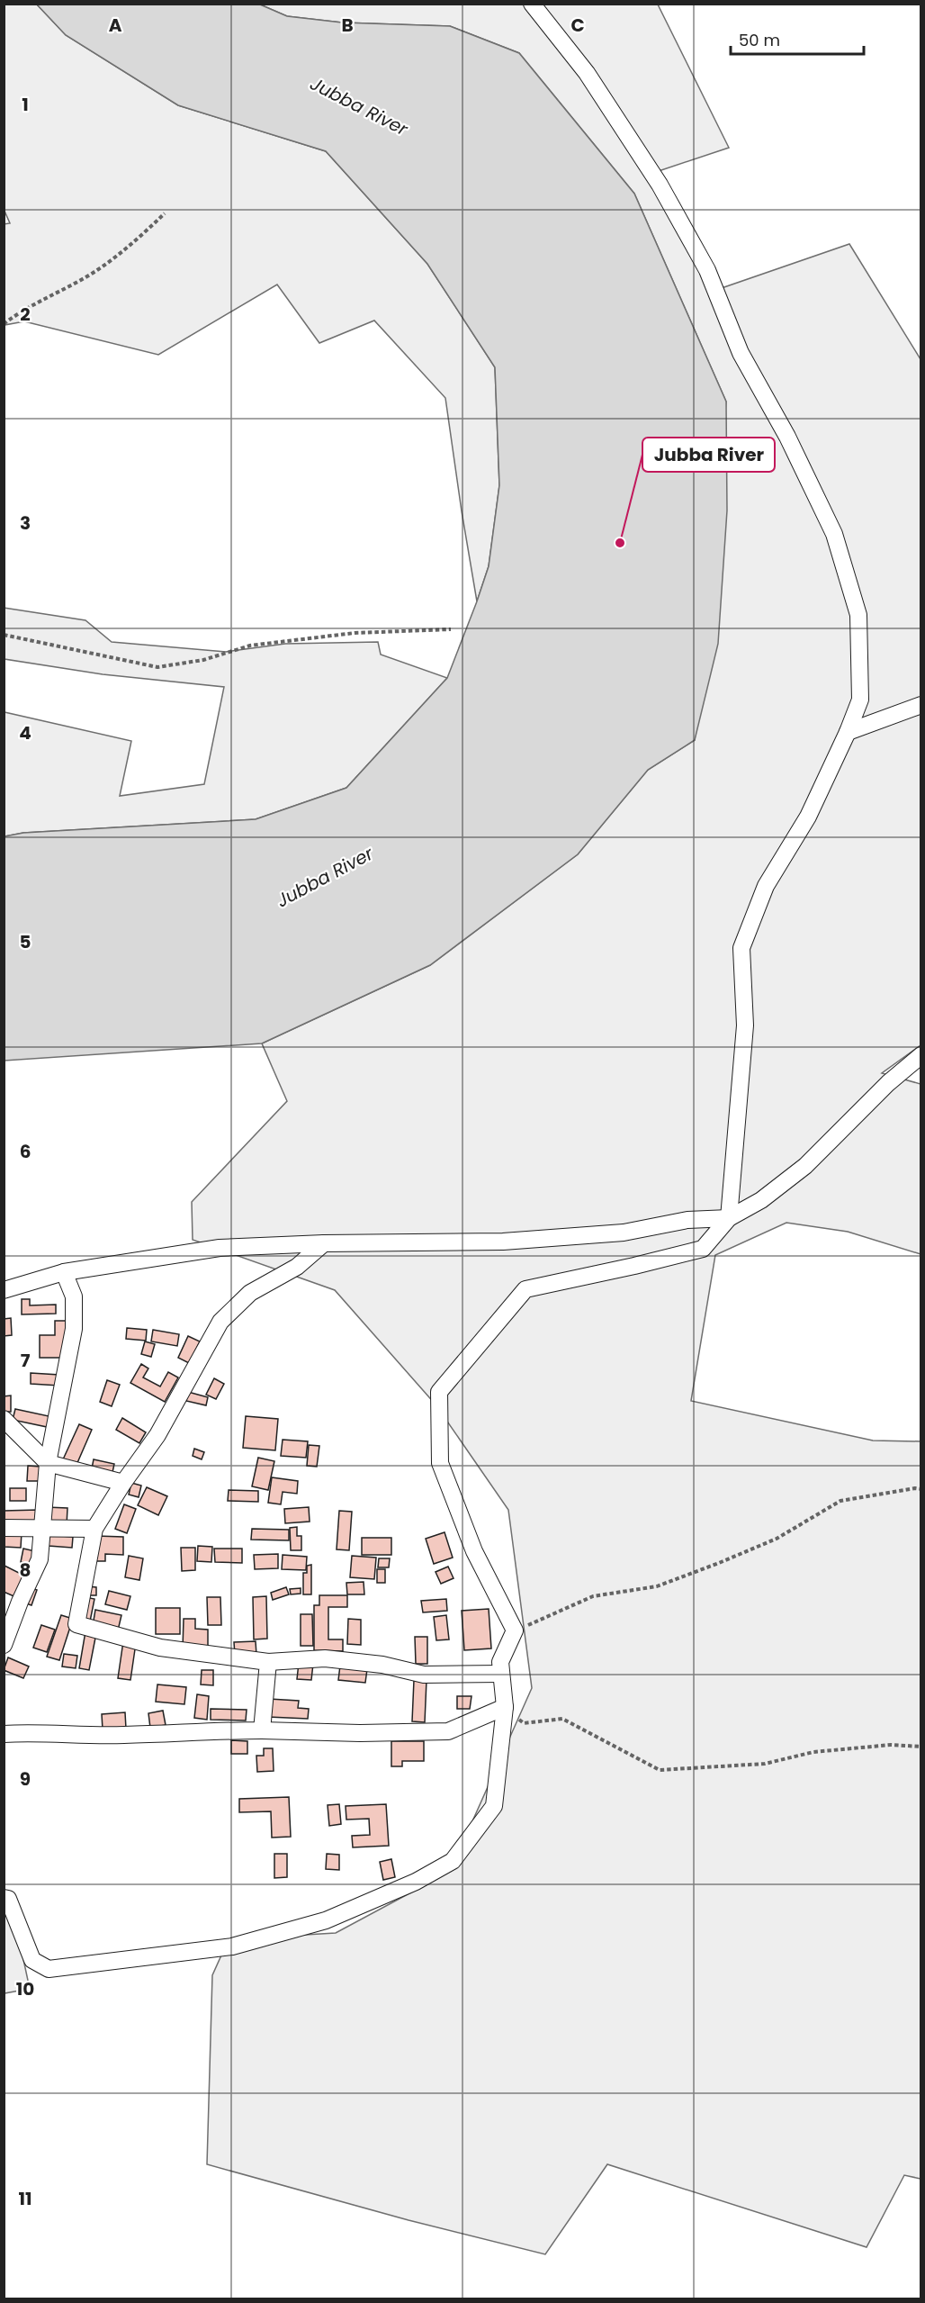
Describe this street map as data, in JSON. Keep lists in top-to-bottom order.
{
  "water": ["Jubba River"],
  "places": ["Jubba River"],
  "scale_bar": "50 m",
  "grid": {
    "columns": ["A", "B", "C"],
    "rows": [
      "1",
      "2",
      "3",
      "4",
      "5",
      "6",
      "7",
      "8",
      "9",
      "10",
      "11"
    ]
  }
}
